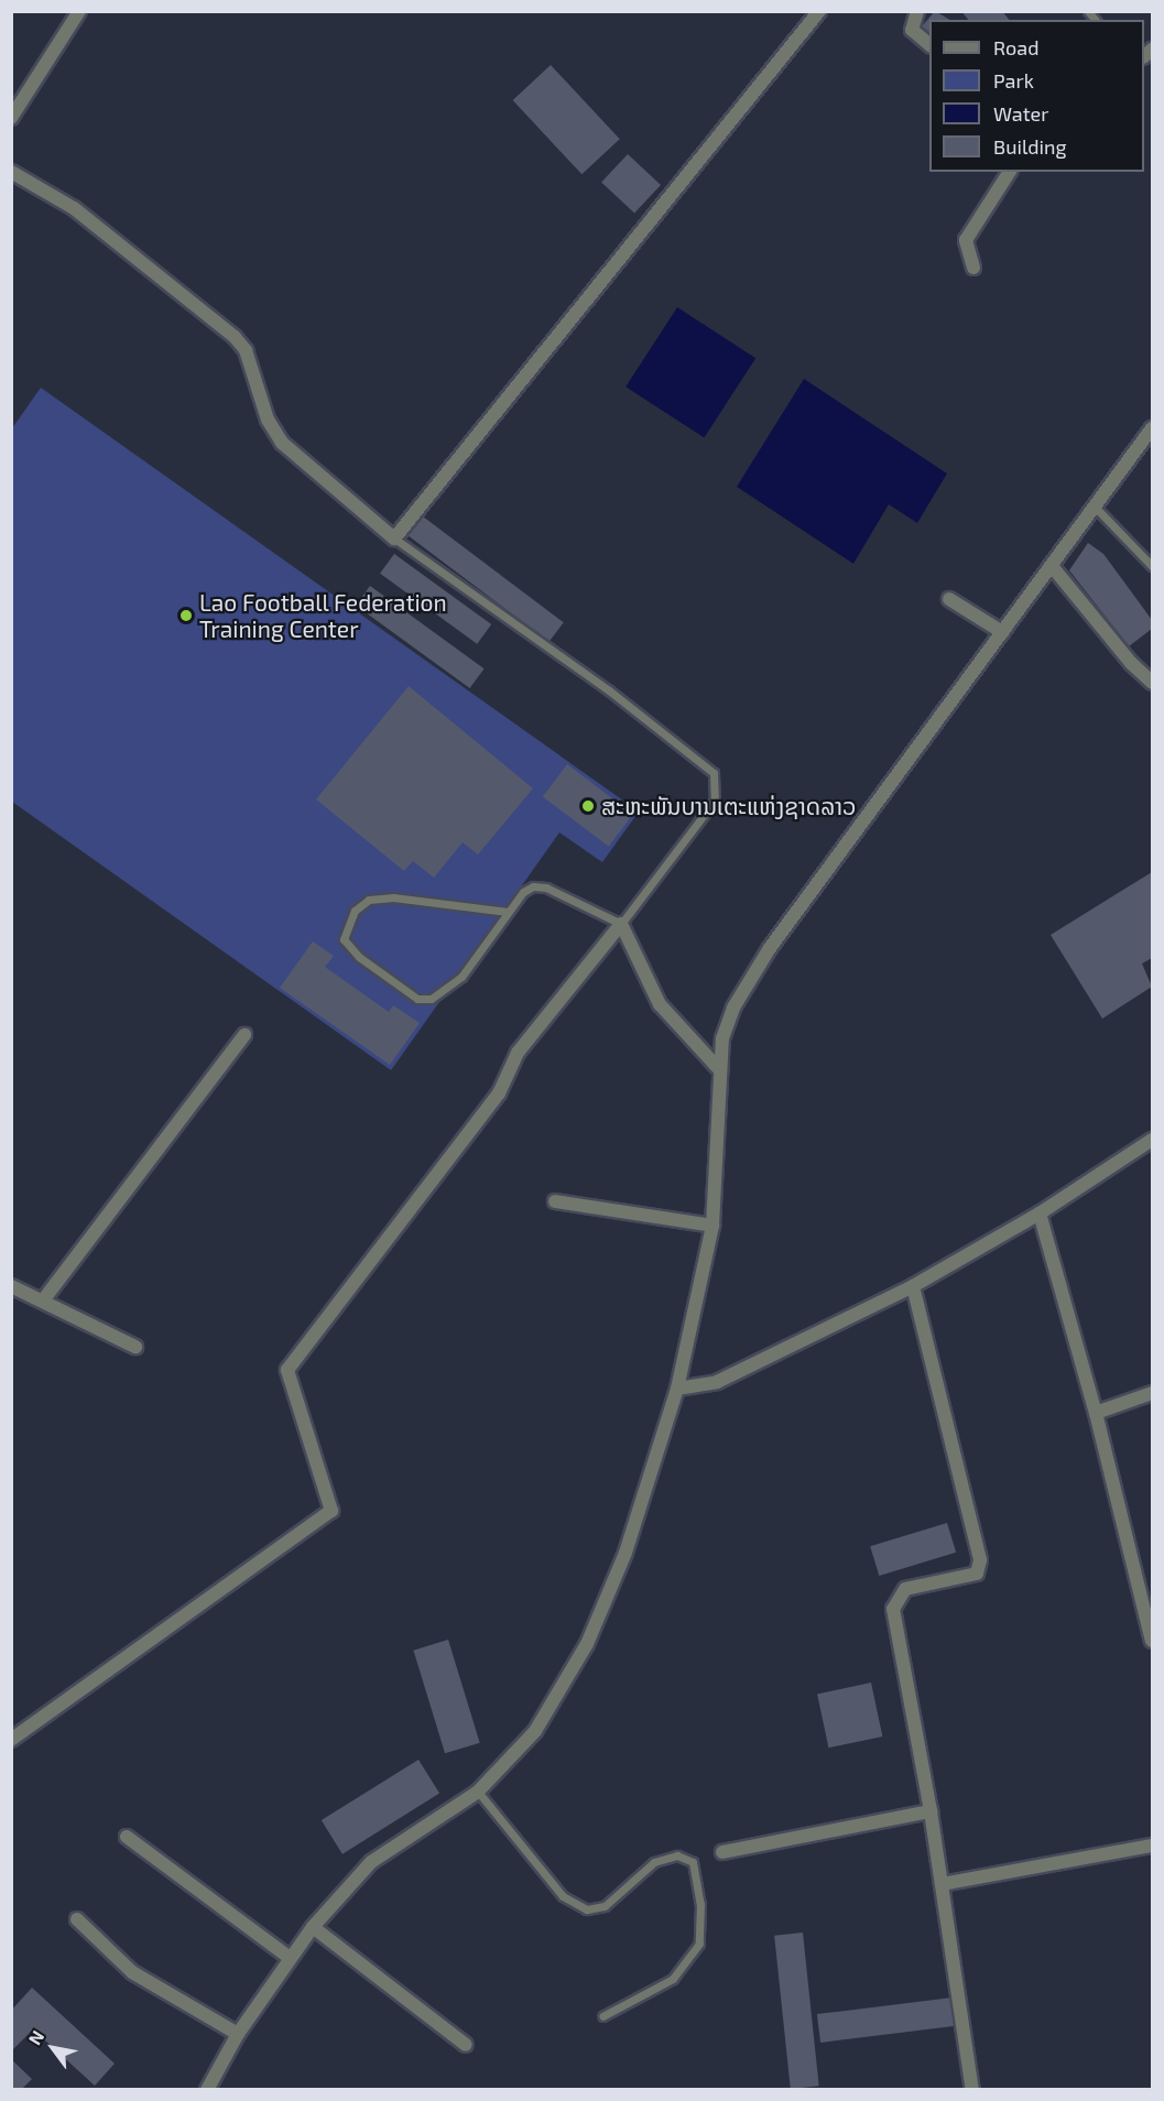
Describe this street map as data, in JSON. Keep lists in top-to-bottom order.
{
  "places": ["Lao Football Federation Training Center", "ສະຫະພັນບານເຕະແຫ່ງຊາດລາວ"],
  "legend": [
    "Road",
    "Park",
    "Water",
    "Building"
  ],
  "north": "top left"
}
